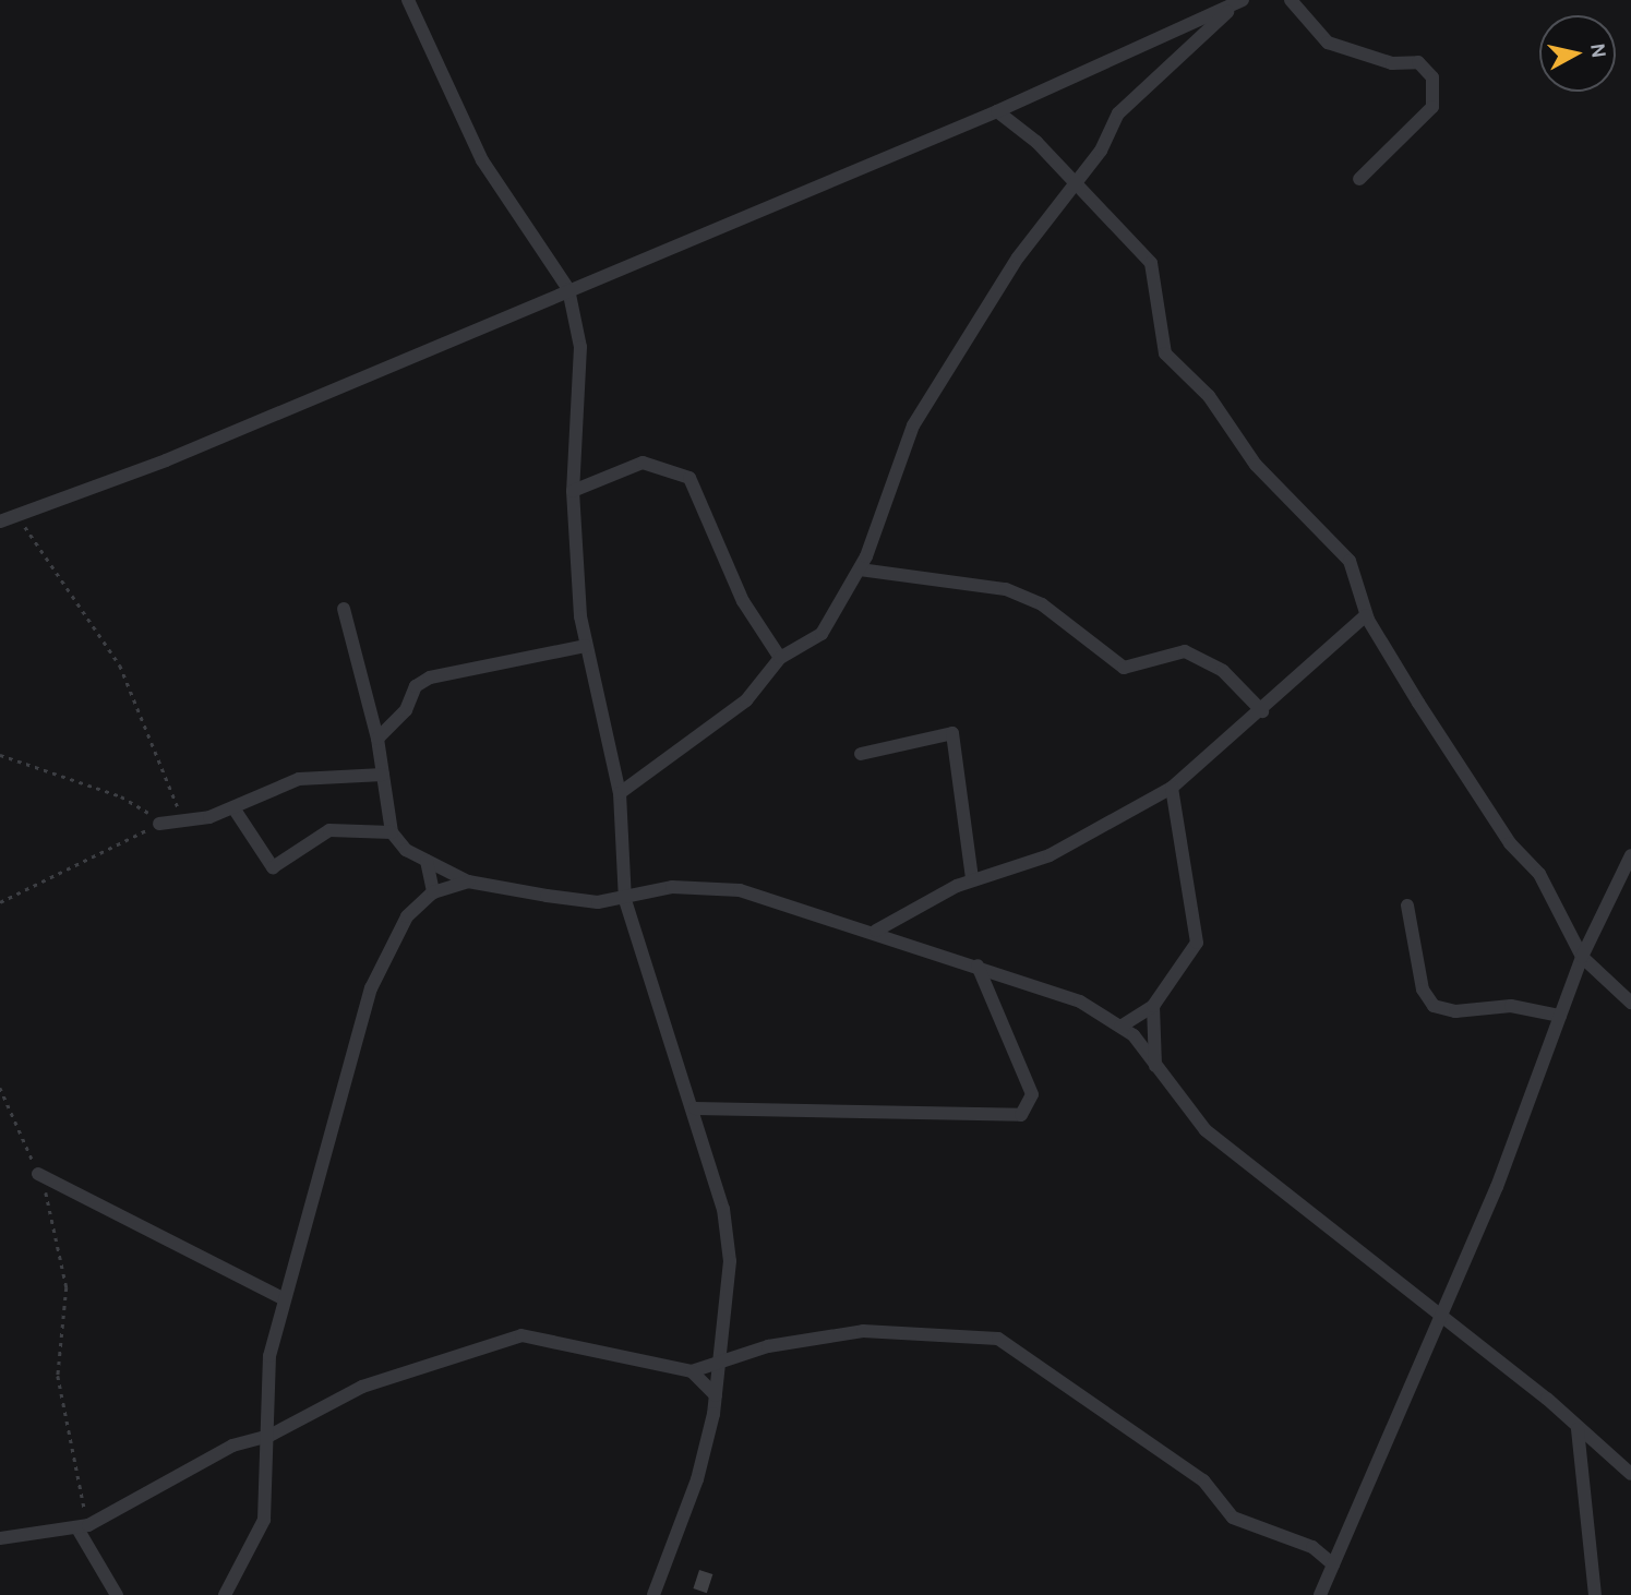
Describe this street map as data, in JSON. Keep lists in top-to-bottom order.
{
  "north": "right"
}
